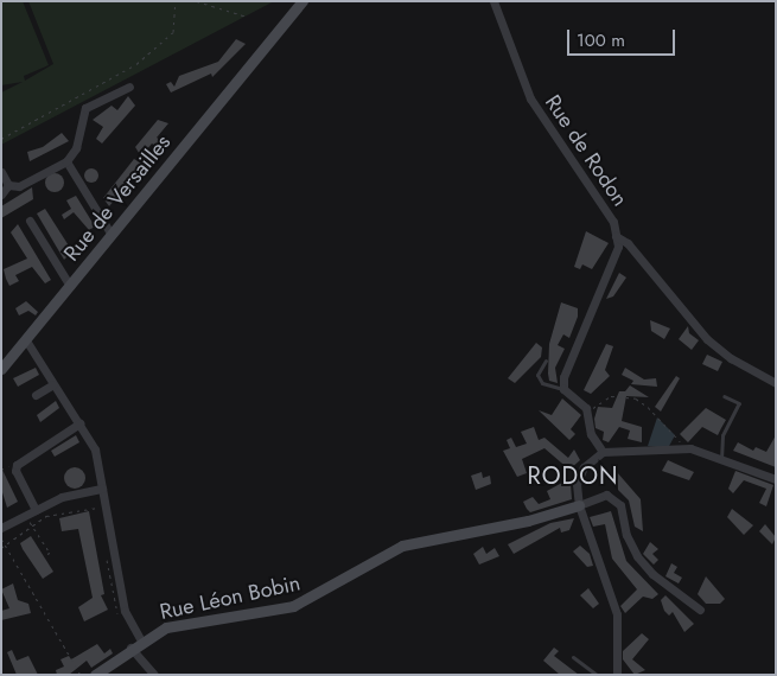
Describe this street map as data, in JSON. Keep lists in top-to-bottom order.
{
  "streets": {
    "street": ["Rue de Rodon", "Rue de Versailles", "Rue Léon Bobin"]
  },
  "districts": ["RODON"],
  "scale_bar": "100 m"
}
